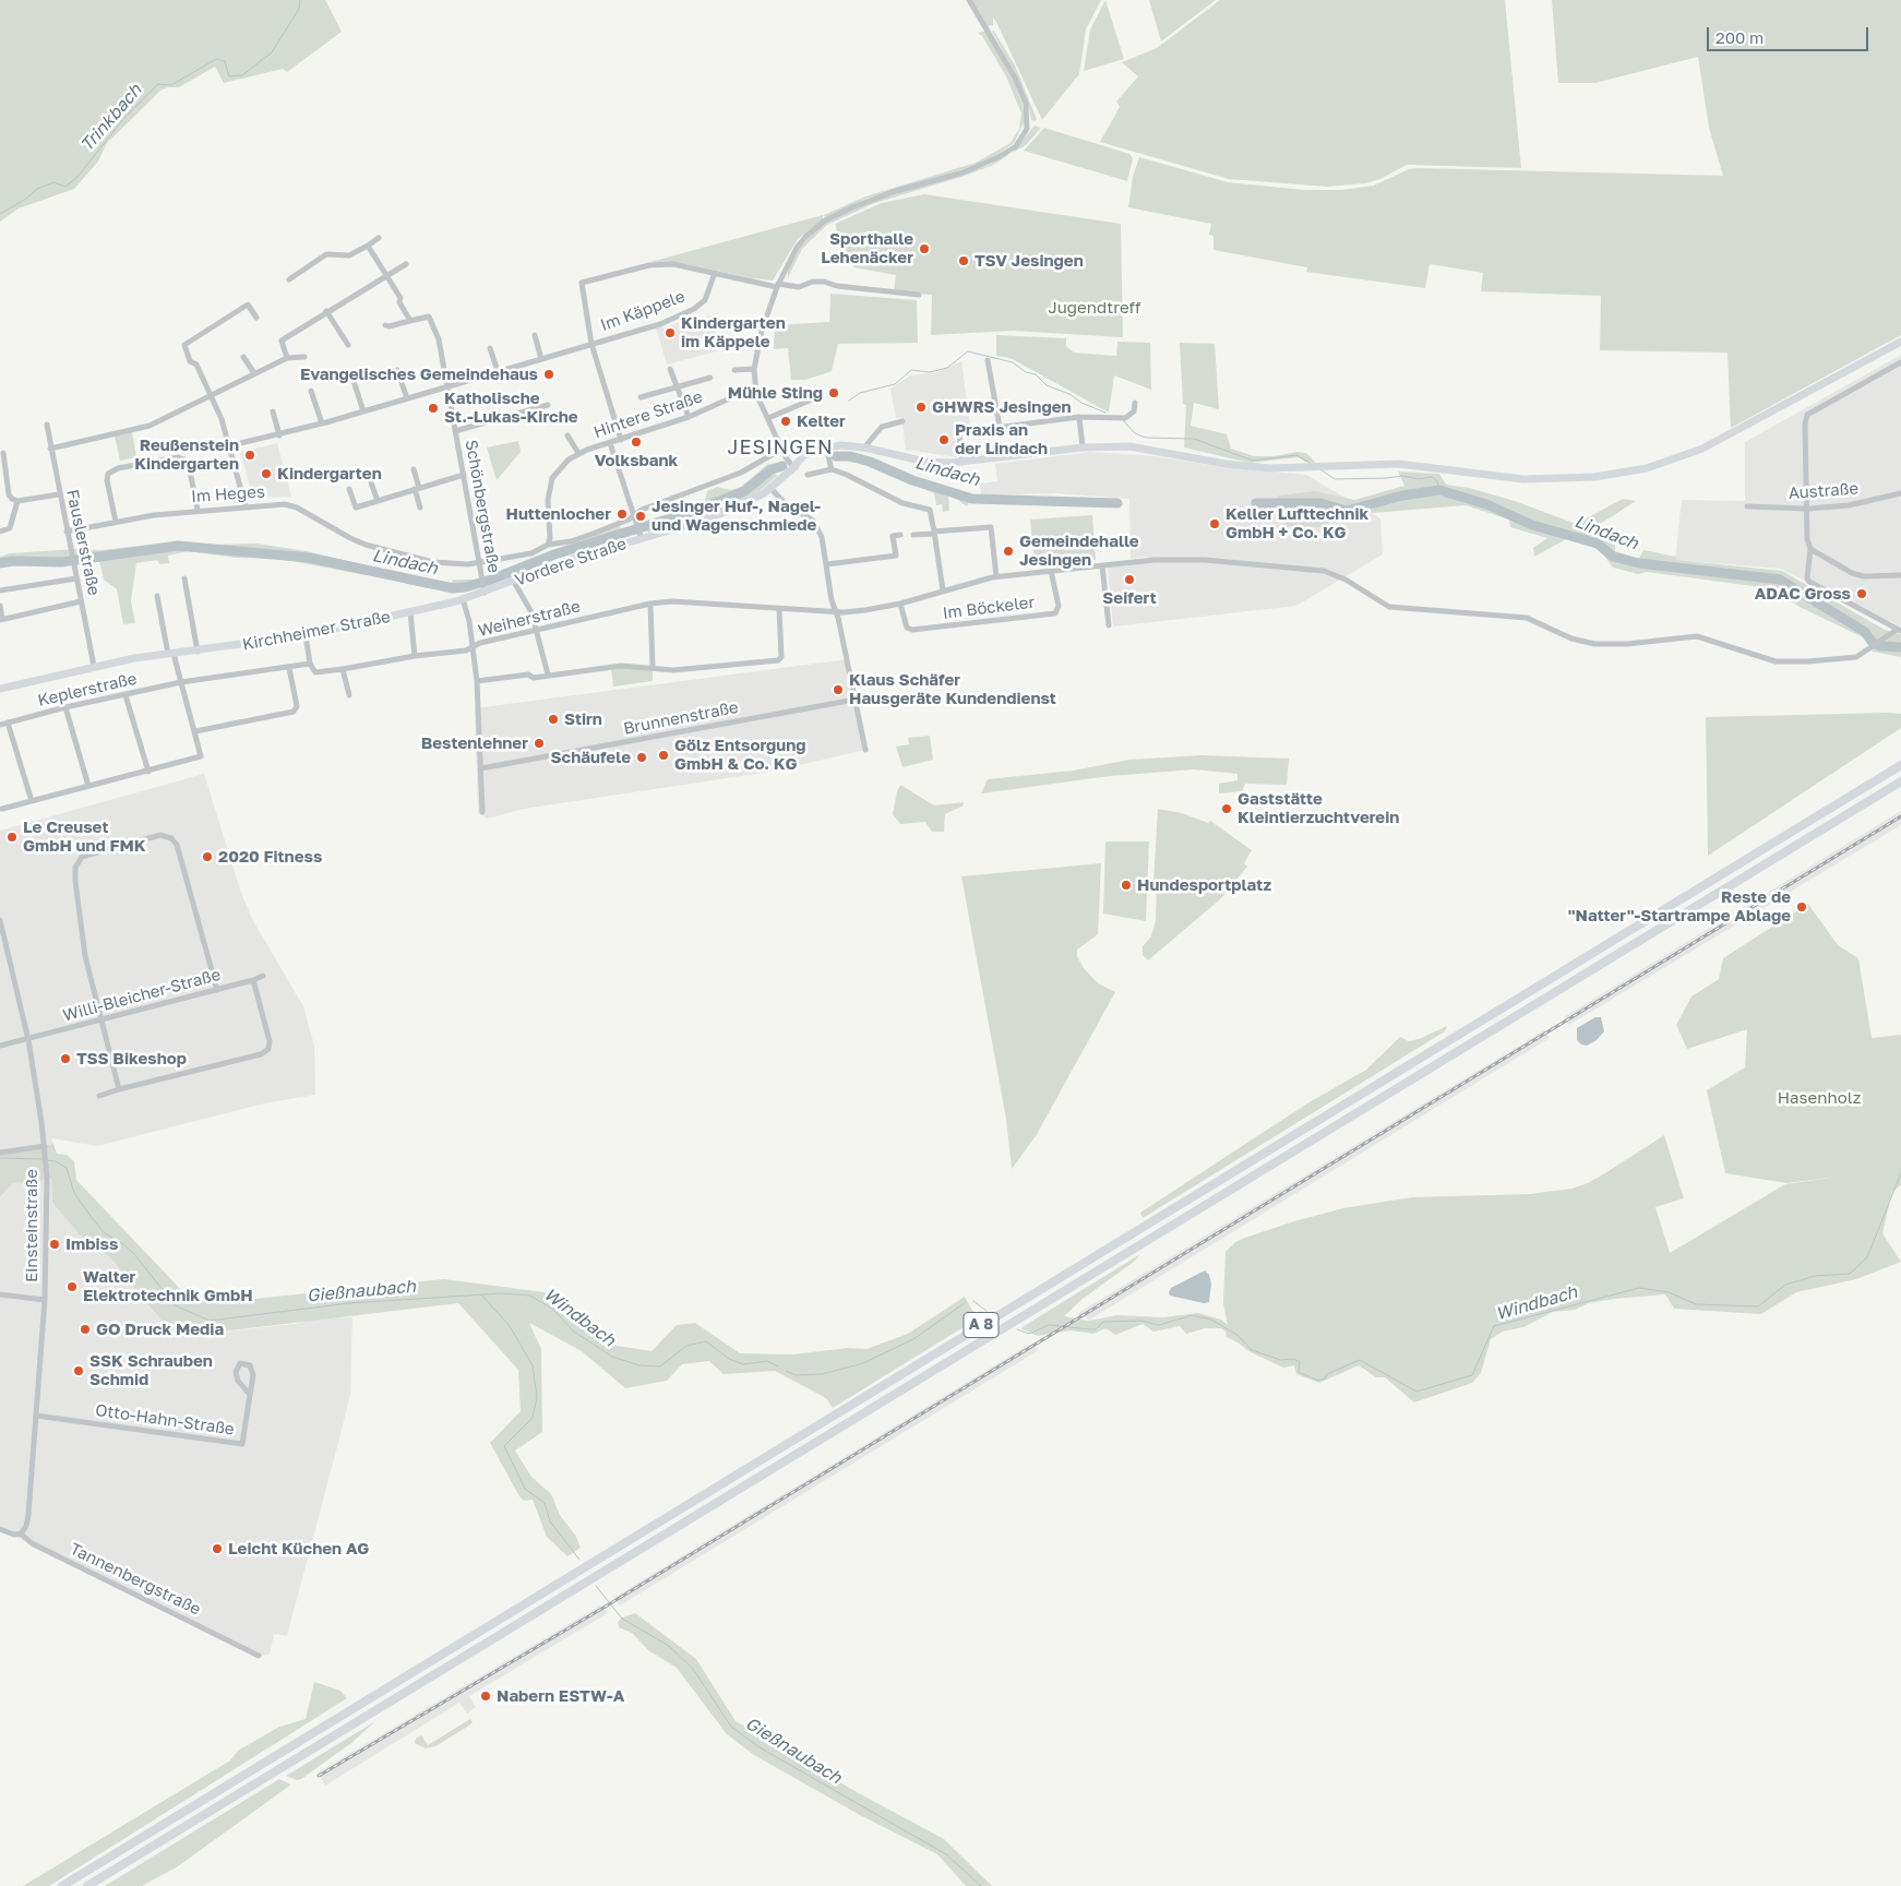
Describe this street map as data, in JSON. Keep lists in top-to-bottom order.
{
  "streets": {
    "highway": ["A 8"],
    "main road": ["Vordere Straße", "Kirchheimer Straße"],
    "street": [
      "Im Käppele",
      "Hintere Straße",
      "Austraße",
      "Im Heges",
      "Schönbergstraße",
      "Fauslerstraße",
      "Im Böckeler",
      "Weiherstraße",
      "Keplerstraße",
      "Brunnenstraße",
      "Willi-Bleicher-Straße",
      "Einsteinstraße",
      "Otto-Hahn-Straße",
      "Tannenbergstraße"
    ]
  },
  "crossings": [
    ["Im Käppele", "Schönbergstraße"],
    ["Hintere Straße", "Im Heges"],
    ["Im Heges", "Schönbergstraße"],
    ["Im Heges", "Fauslerstraße"],
    ["Schönbergstraße", "Vordere Straße"],
    ["Fauslerstraße", "Kirchheimer Straße"],
    ["Vordere Straße", "Kirchheimer Straße"],
    ["Im Böckeler", "Weiherstraße"],
    ["Weiherstraße", "Keplerstraße"],
    ["Willi-Bleicher-Straße", "Einsteinstraße"],
    ["Einsteinstraße", "Otto-Hahn-Straße"],
    ["Einsteinstraße", "Tannenbergstraße"]
  ],
  "districts": ["JESINGEN"],
  "water": [
    "Trinkbach",
    "Lindach",
    "Gießnaubach",
    "Windbach"
  ],
  "parks": ["Jugendtreff", "Hasenholz"],
  "places": [
    "Sporthalle Lehenäcker",
    "TSV Jesingen",
    "Kindergarten im Käppele",
    "Evangelisches Gemeindehaus",
    "Mühle Sting",
    "GHWRS Jesingen",
    "Katholische St.-Lukas-Kirche",
    "Kelter",
    "Praxis an der Lindach",
    "Volksbank",
    "Reußenstein Kindergarten",
    "Kindergarten",
    "Huttenlocher",
    "Jesinger Huf-, Nagel- und Wagenschmiede",
    "Keller Lufttechnik GmbH + Co. KG",
    "Gemeindehalle Jesingen",
    "Seifert",
    "ADAC Gross",
    "Klaus Schäfer Hausgeräte Kundendienst",
    "Stirn",
    "Bestenlehner",
    "Gölz Entsorgung GmbH & Co. KG",
    "Schäufele",
    "Gaststätte Kleintierzuchtverein",
    "Le Creuset GmbH und FMK",
    "2020 Fitness",
    "Hundesportplatz",
    "Reste de \"Natter\"-Startrampe Ablage",
    "TSS Bikeshop",
    "Imbiss",
    "Walter Elektrotechnik GmbH",
    "GO Druck Media",
    "SSK Schrauben Schmid",
    "Leicht Küchen AG",
    "Nabern ESTW-A"
  ],
  "scale_bar": "200 m"
}
